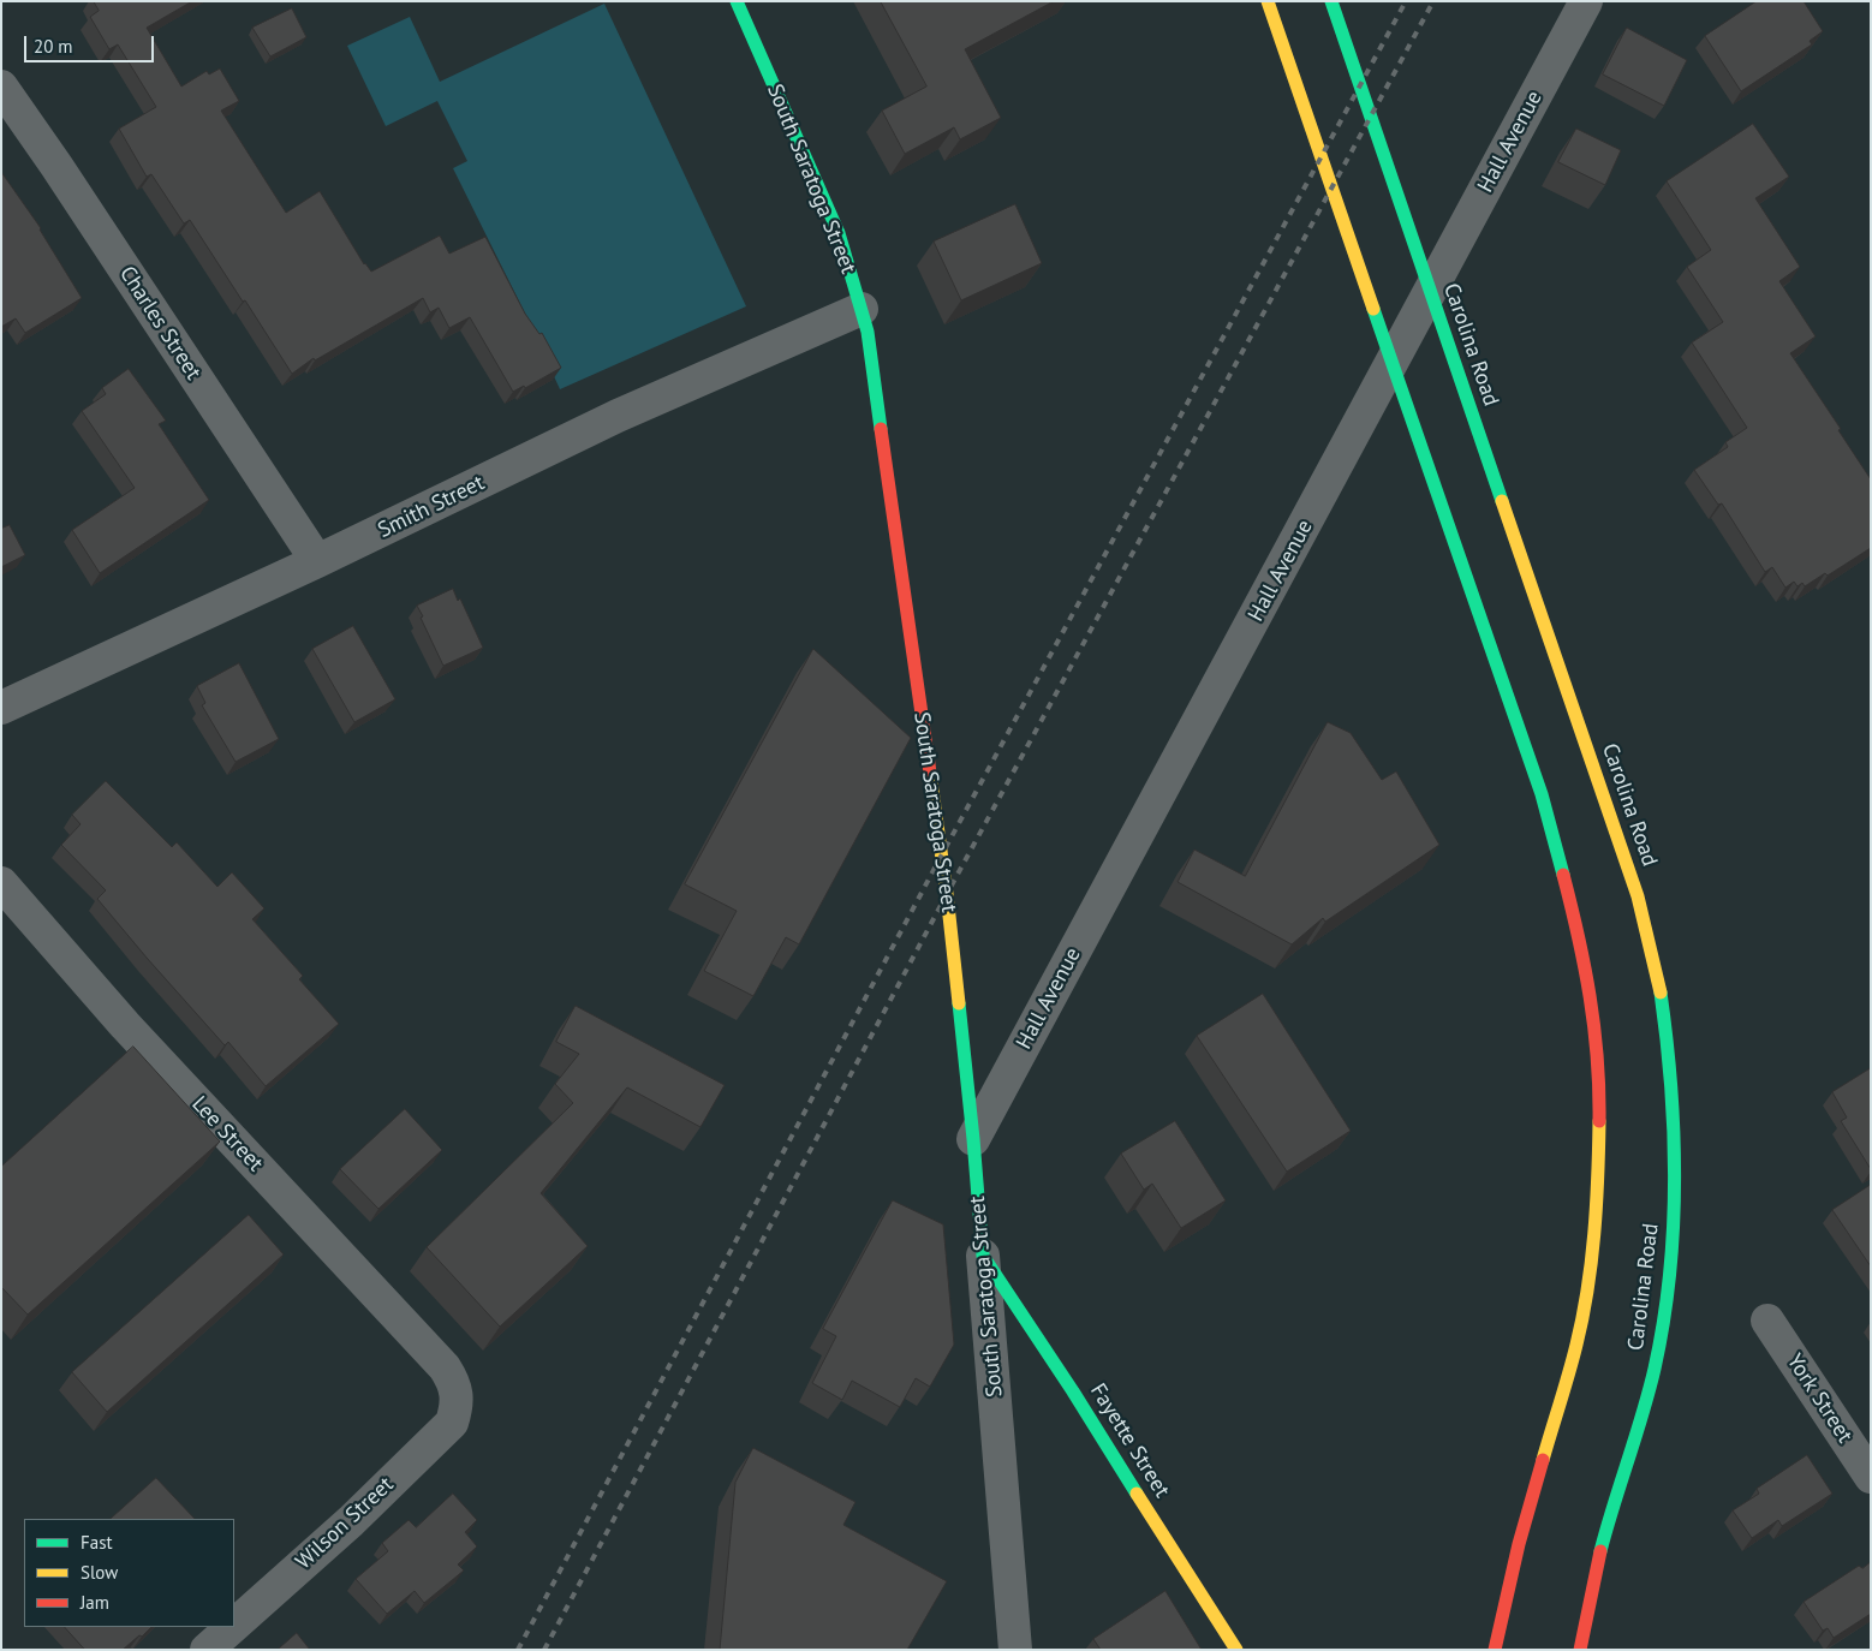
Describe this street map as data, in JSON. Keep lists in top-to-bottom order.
{
  "streets": {
    "main road": ["South Saratoga Street", "Carolina Road", "Fayette Street"],
    "street": [
      "Hall Avenue",
      "Charles Street",
      "Smith Street",
      "Lee Street",
      "York Street",
      "Wilson Street"
    ]
  },
  "crossings": [
    ["Hall Avenue", "South Saratoga Street"],
    ["South Saratoga Street", "Smith Street"],
    ["South Saratoga Street", "Fayette Street"],
    ["Charles Street", "Smith Street"],
    ["Lee Street", "Wilson Street"]
  ],
  "legend": ["Fast", "Slow", "Jam"],
  "scale_bar": "20 m"
}
